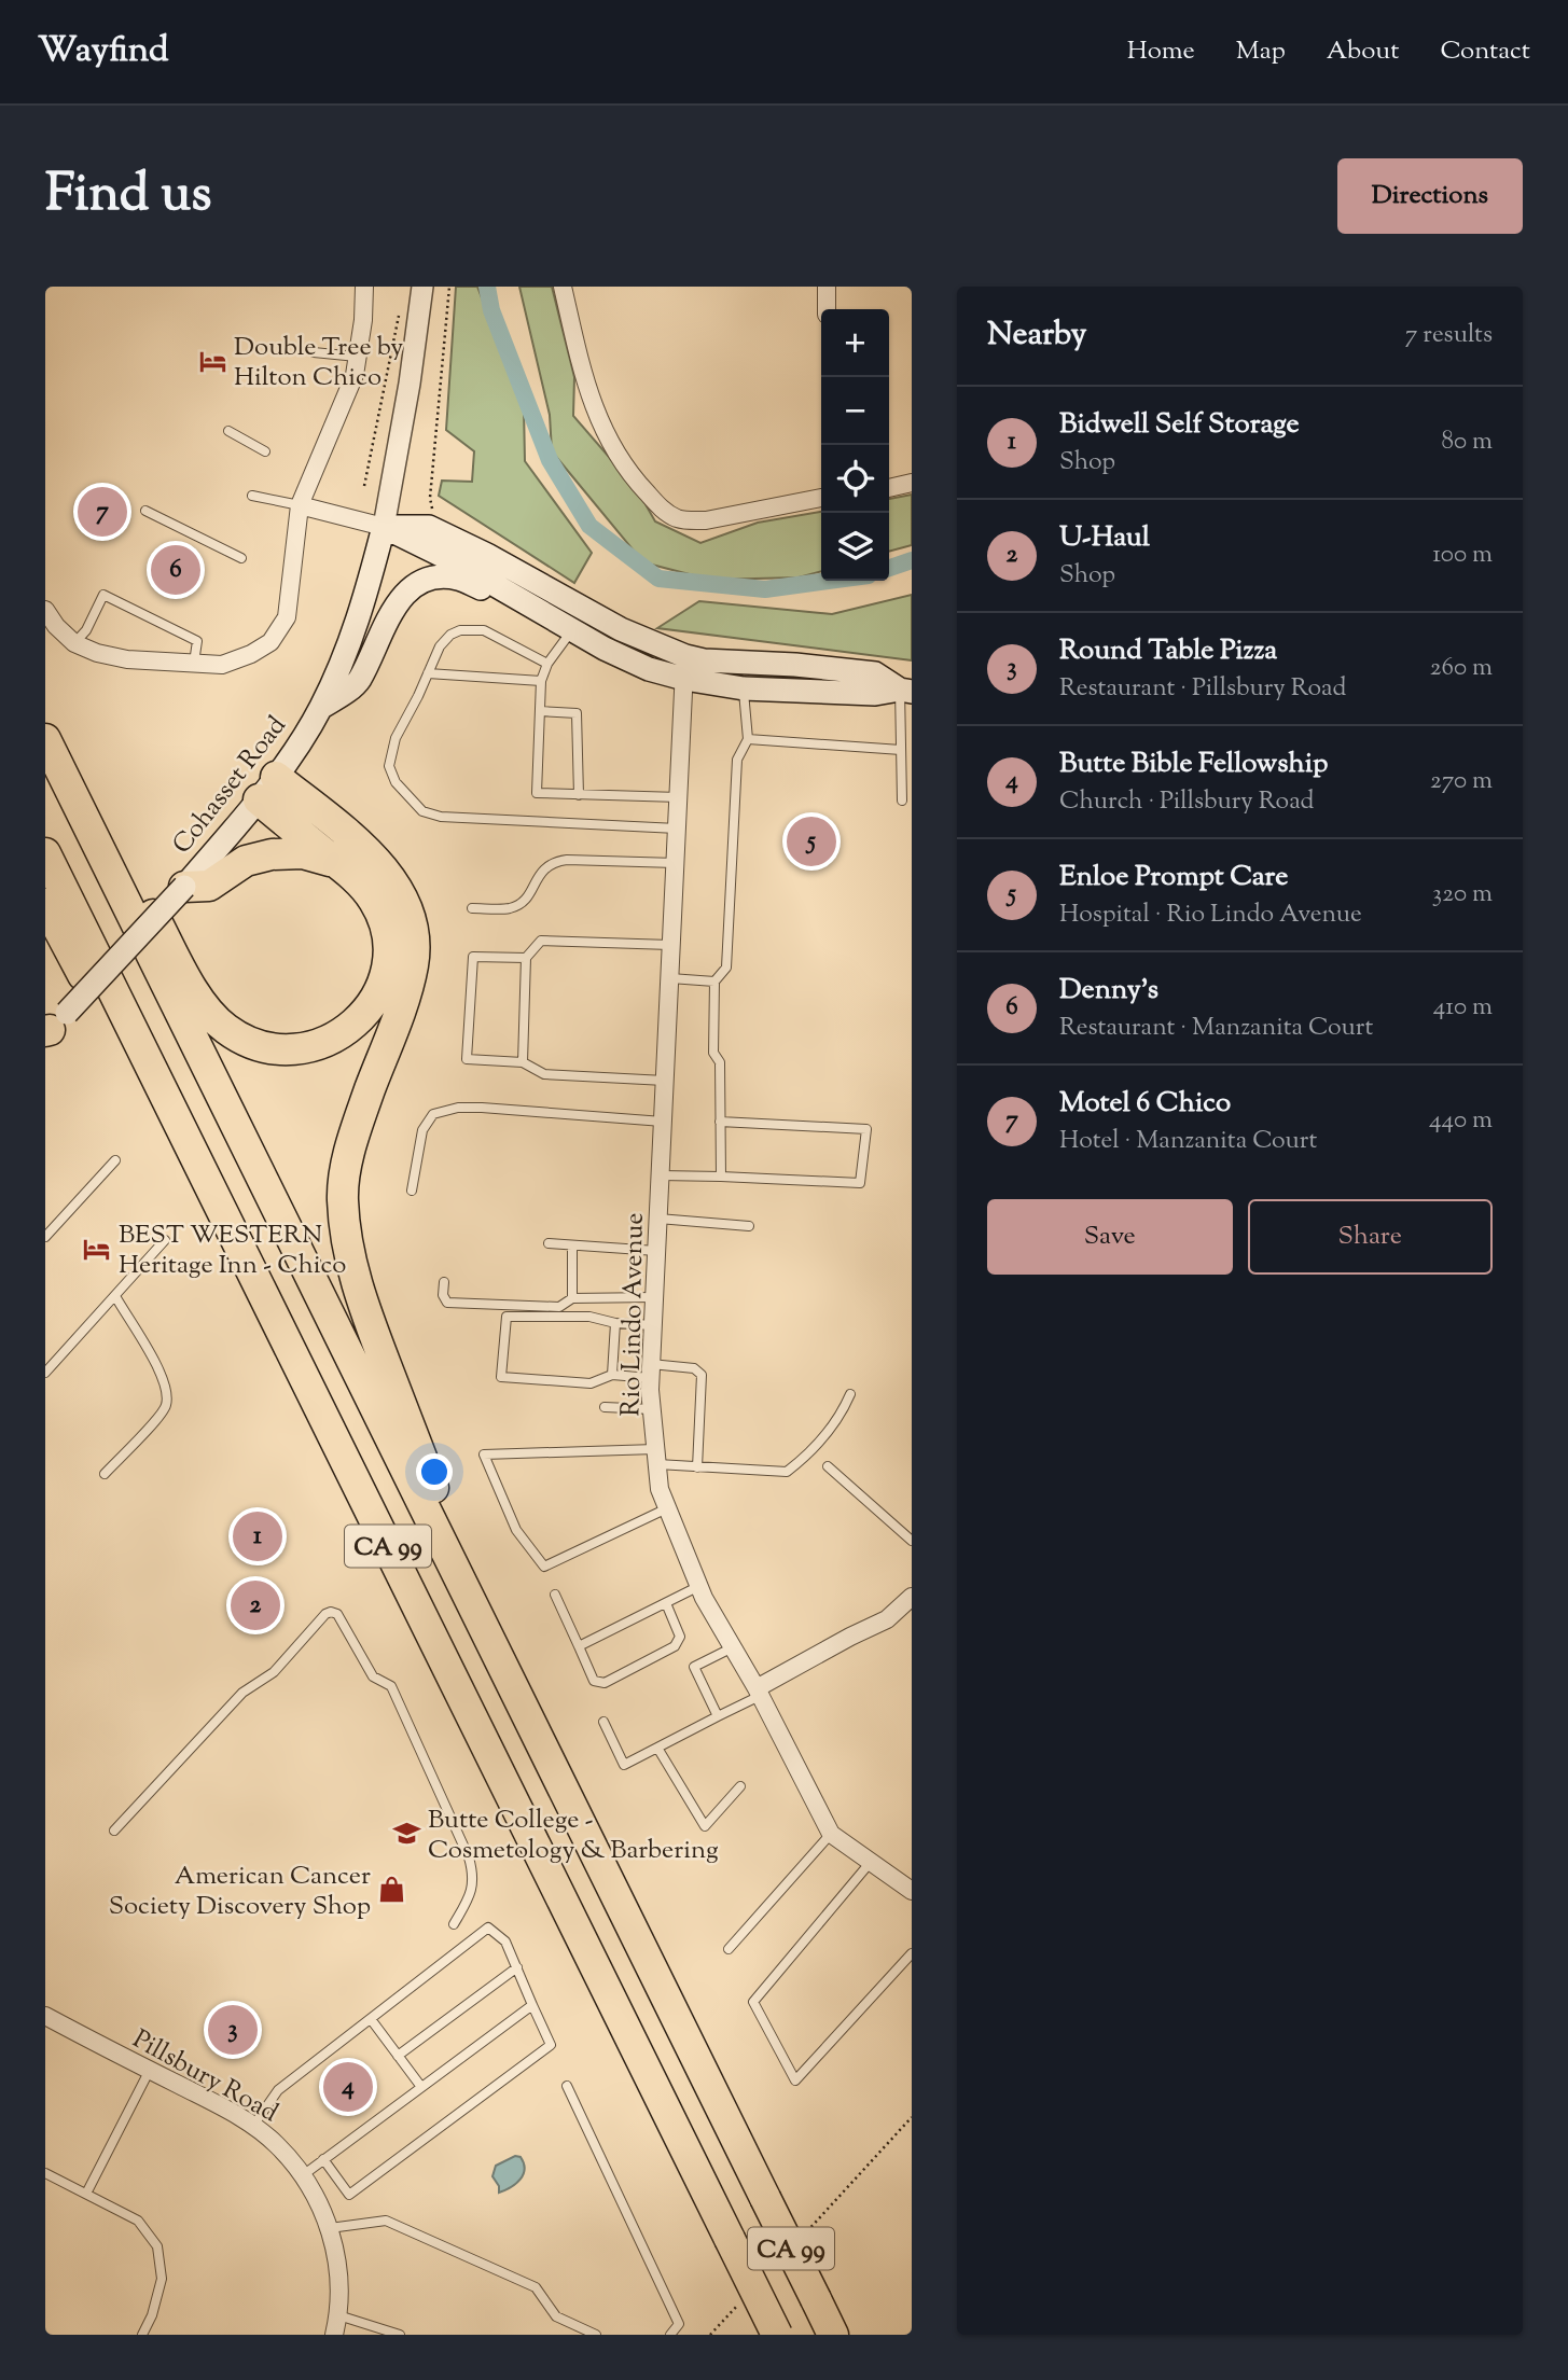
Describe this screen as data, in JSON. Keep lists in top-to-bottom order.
{
  "streets": {
    "highway": ["CA 99"],
    "main road": ["Cohasset Road"],
    "street": ["Rio Lindo Avenue", "Pillsbury Road"]
  },
  "places": {
    "hotel": ["Double Tree by Hilton Chico", "BEST WESTERN Heritage Inn - Chico"],
    "school or university": ["Butte College - Cosmetology & Barbering"],
    "shop": ["American Cancer Society Discovery Shop"]
  },
  "page": {
    "header": "Wayfind",
    "nav": [
      "Home",
      "Map",
      "About",
      "Contact"
    ],
    "title": "Find us",
    "buttons": [
      "Directions",
      ["Save", "Share"]
    ],
    "heading": ["Nearby", "7 results"],
    "map_buttons": ["+", "−"],
    "list": [
      {
        "mark": "1",
        "name": "Bidwell Self Storage",
        "note": "Shop",
        "value": "80 m"
      },
      {
        "mark": "2",
        "name": "U-Haul",
        "note": "Shop",
        "value": "100 m"
      },
      {
        "mark": "3",
        "name": "Round Table Pizza",
        "note": "Restaurant · Pillsbury Road",
        "value": "260 m"
      },
      {
        "mark": "4",
        "name": "Butte Bible Fellowship",
        "note": "Church · Pillsbury Road",
        "value": "270 m"
      },
      {
        "mark": "5",
        "name": "Enloe Prompt Care",
        "note": "Hospital · Rio Lindo Avenue",
        "value": "320 m"
      },
      {
        "mark": "6",
        "name": "Denny's",
        "note": "Restaurant · Manzanita Court",
        "value": "410 m"
      },
      {
        "mark": "7",
        "name": "Motel 6 Chico",
        "note": "Hotel · Manzanita Court",
        "value": "440 m"
      }
    ],
    "pins": [
      "7",
      "6",
      "5",
      "1",
      "2",
      "3",
      "4"
    ]
  }
}
